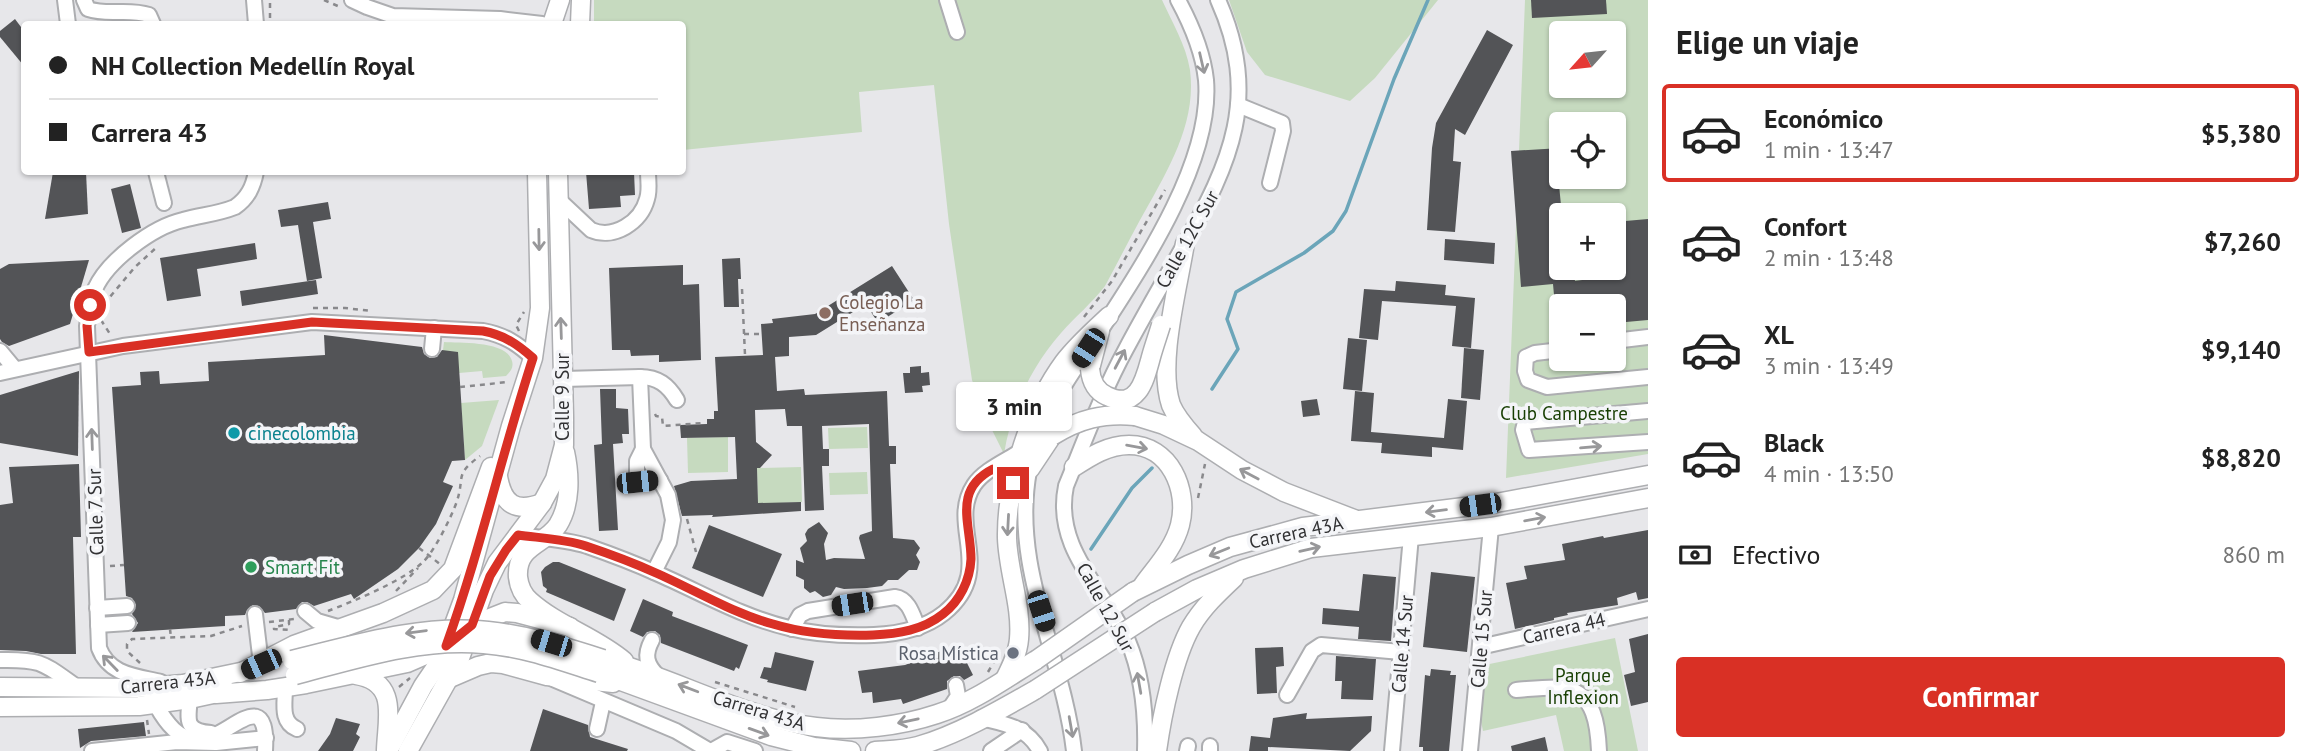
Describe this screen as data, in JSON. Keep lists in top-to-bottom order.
{
  "streets": {
    "main road": ["Calle 9 Sur", "Carrera 43A"],
    "street": [
      "Calle 12C Sur",
      "Calle 7 Sur",
      "Calle 12 Sur",
      "Carrera 44",
      "Calle 15 Sur",
      "Calle 14 Sur"
    ]
  },
  "crossings": [
    ["Calle 12C Sur", "Calle 12 Sur"],
    ["Calle 7 Sur", "Carrera 43A"],
    ["Carrera 43A", "Calle 15 Sur"],
    ["Carrera 43A", "Calle 14 Sur"],
    ["Carrera 44", "Calle 15 Sur"]
  ],
  "one_way": ["Calle 7 Sur"],
  "parks": ["Club Campestre", "Parque Inflexion"],
  "places": [
    "Colegio La Enseñanza",
    "cinecolombia",
    "Smart Fit",
    "Rosa Mística"
  ],
  "north": "bottom left",
  "page": {
    "heading": "Elige un viaje",
    "map_buttons": ["+", "−"],
    "banner": ["NH Collection Medellín Royal", "Carrera 43"],
    "list": [
      {
        "name": "Económico",
        "note": "1 min · 13:47",
        "value": "$5,380"
      },
      {
        "name": "Confort",
        "note": "2 min · 13:48",
        "value": "$7,260"
      },
      {
        "name": "XL",
        "note": "3 min · 13:49",
        "value": "$9,140"
      },
      {
        "name": "Black",
        "note": "4 min · 13:50",
        "value": "$8,820"
      }
    ],
    "bubble": "3 min",
    "pay": ["Efectivo", "860 m"],
    "buttons": "Confirmar"
  }
}
